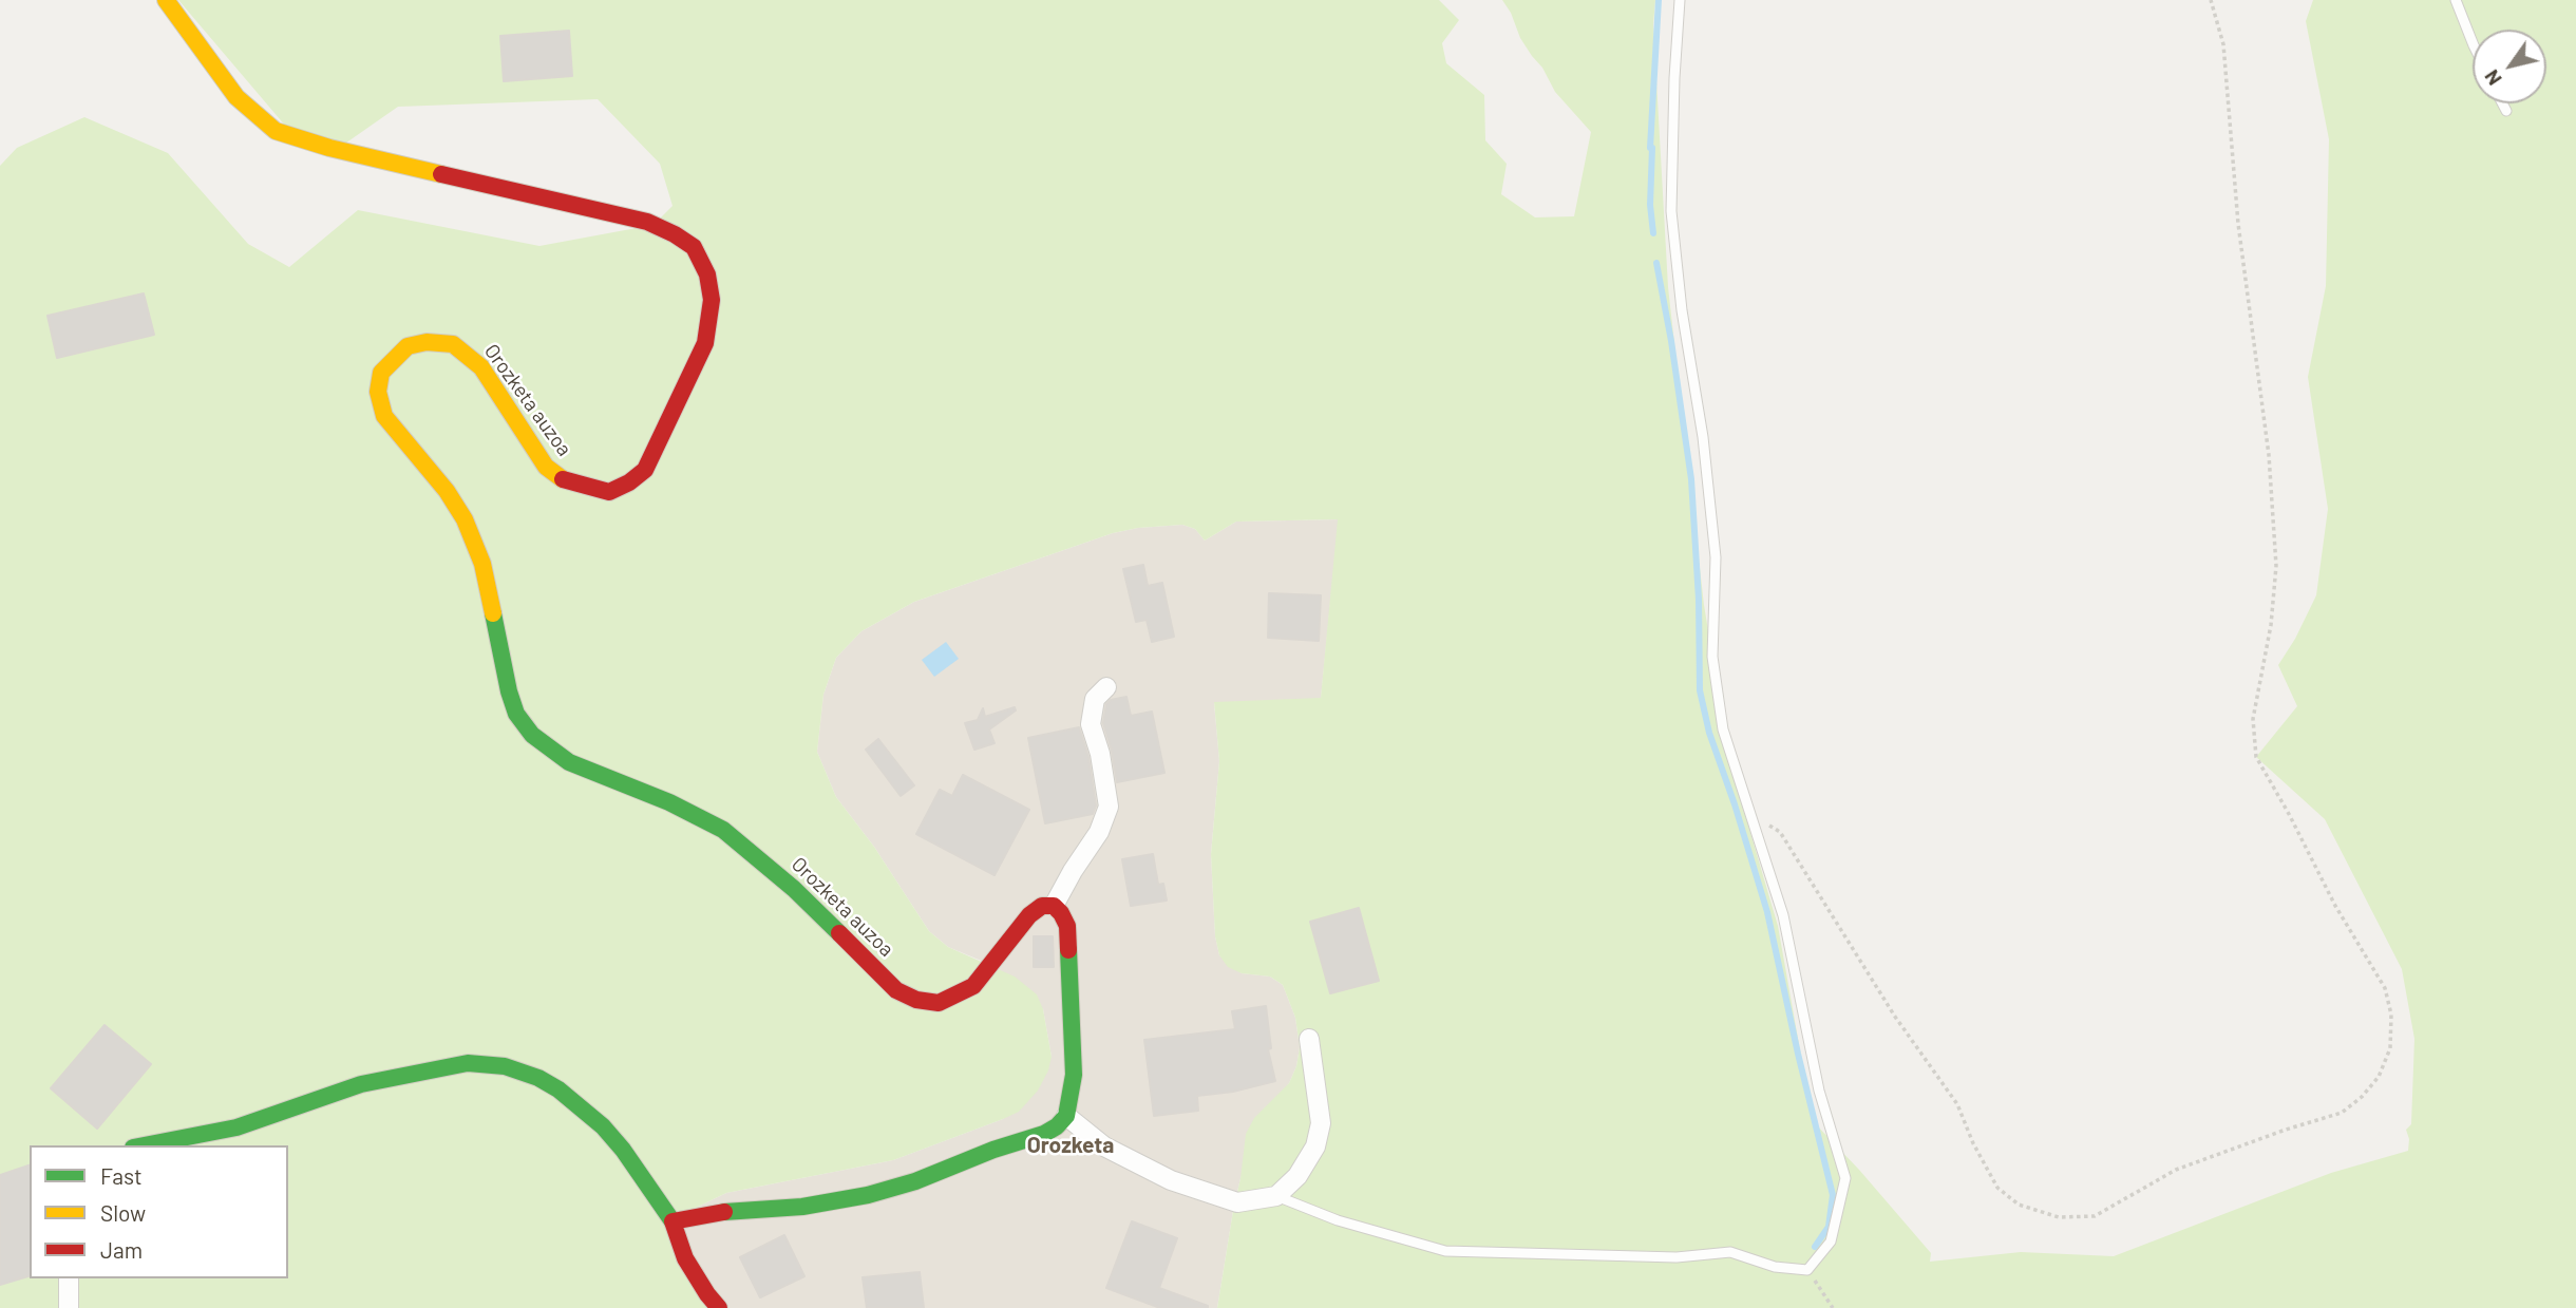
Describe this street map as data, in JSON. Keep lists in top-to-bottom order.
{
  "streets": {
    "street": ["Orozketa auzoa"]
  },
  "districts": ["Orozketa"],
  "legend": ["Fast", "Slow", "Jam"],
  "north": "bottom left"
}
